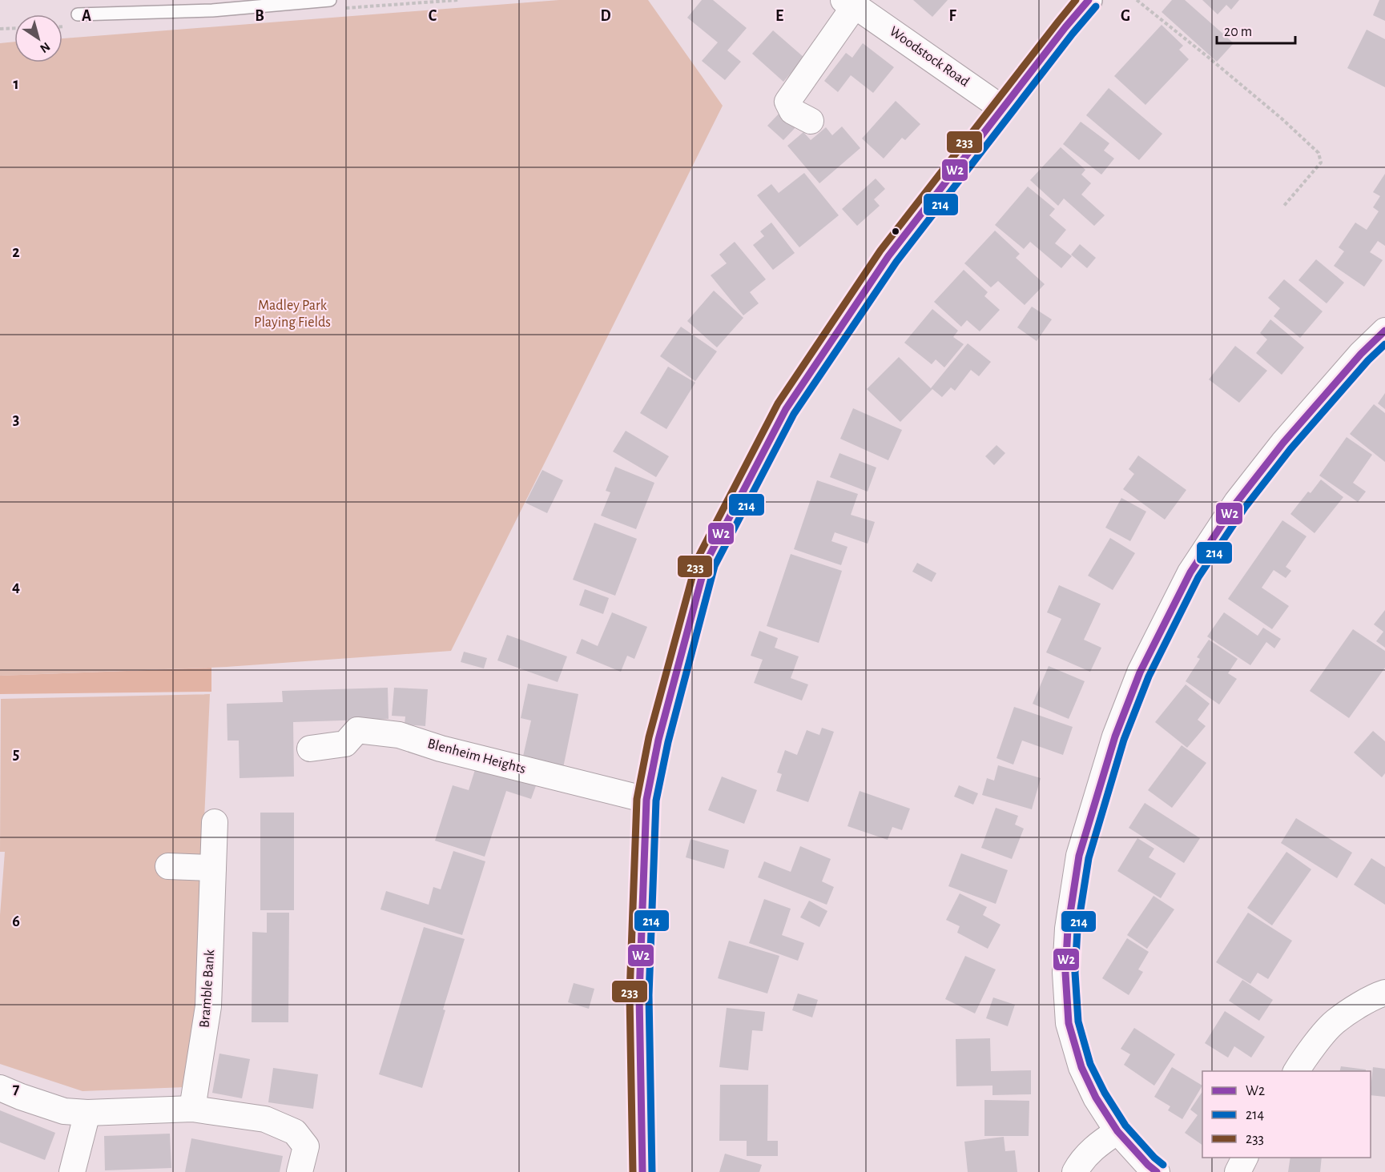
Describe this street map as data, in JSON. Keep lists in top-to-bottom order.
{
  "streets": {
    "street": ["Woodstock Road", "Blenheim Heights", "Bramble Bank"]
  },
  "parks": ["Madley Park Playing Fields"],
  "lines": ["transit line W2", "transit line 233", "transit line 214"],
  "legend": ["W2", "214", "233"],
  "scale_bar": "20 m",
  "north": "bottom right",
  "grid": {
    "columns": [
      "A",
      "B",
      "C",
      "D",
      "E",
      "F",
      "G"
    ],
    "rows": [
      "1",
      "2",
      "3",
      "4",
      "5",
      "6",
      "7"
    ]
  }
}
